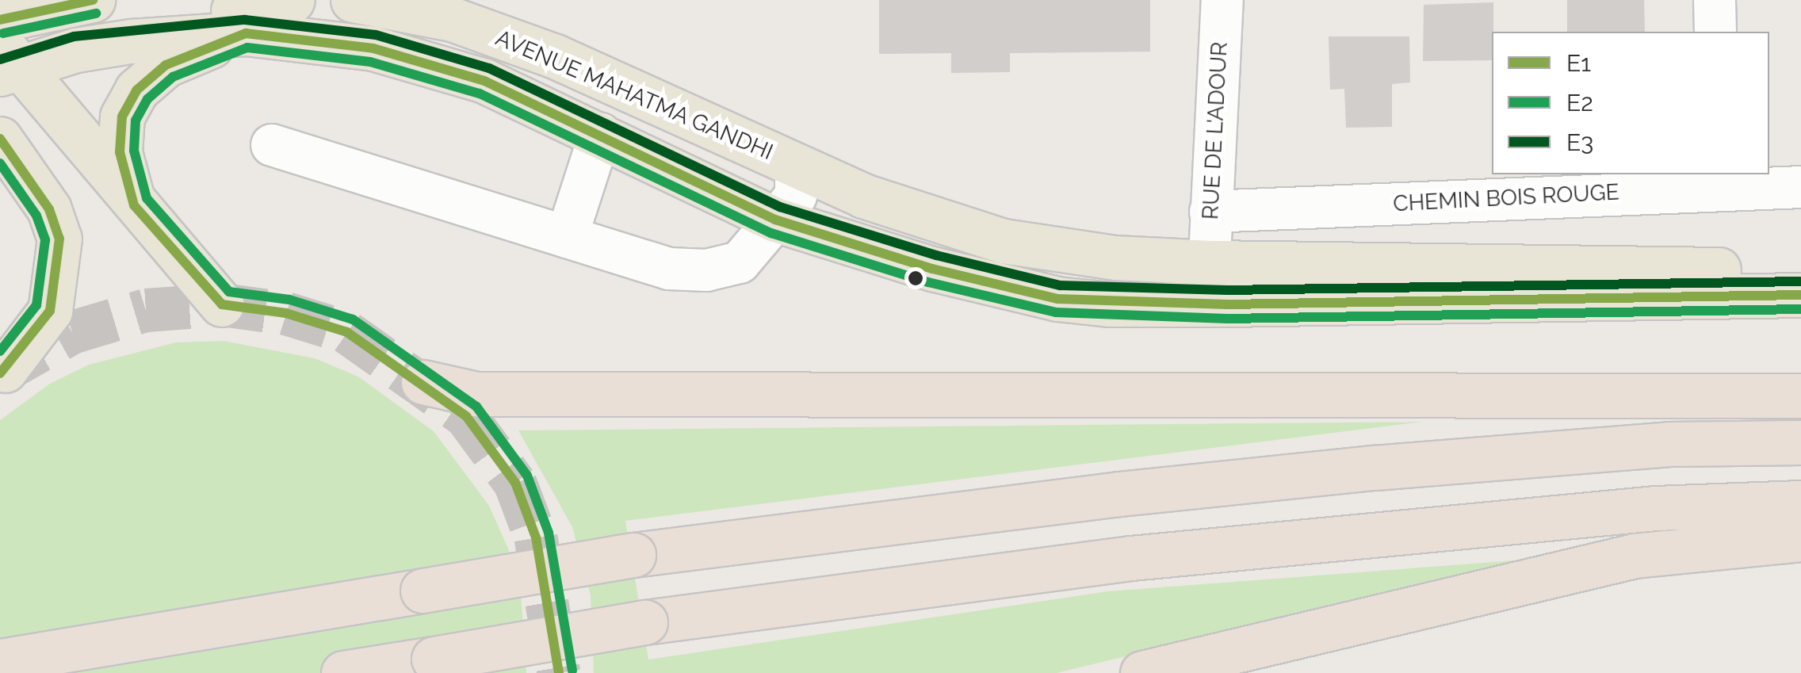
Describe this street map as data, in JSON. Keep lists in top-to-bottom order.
{
  "streets": {
    "main road": ["AVENUE MAHATMA GANDHI"],
    "street": ["RUE DE L'ADOUR", "CHEMIN BOIS ROUGE"]
  },
  "crossings": [
    ["AVENUE MAHATMA GANDHI", "RUE DE L'ADOUR"],
    ["RUE DE L'ADOUR", "CHEMIN BOIS ROUGE"]
  ],
  "lines": ["transit line E1", "transit line E2", "transit line E3"],
  "legend": ["E1", "E2", "E3"]
}
